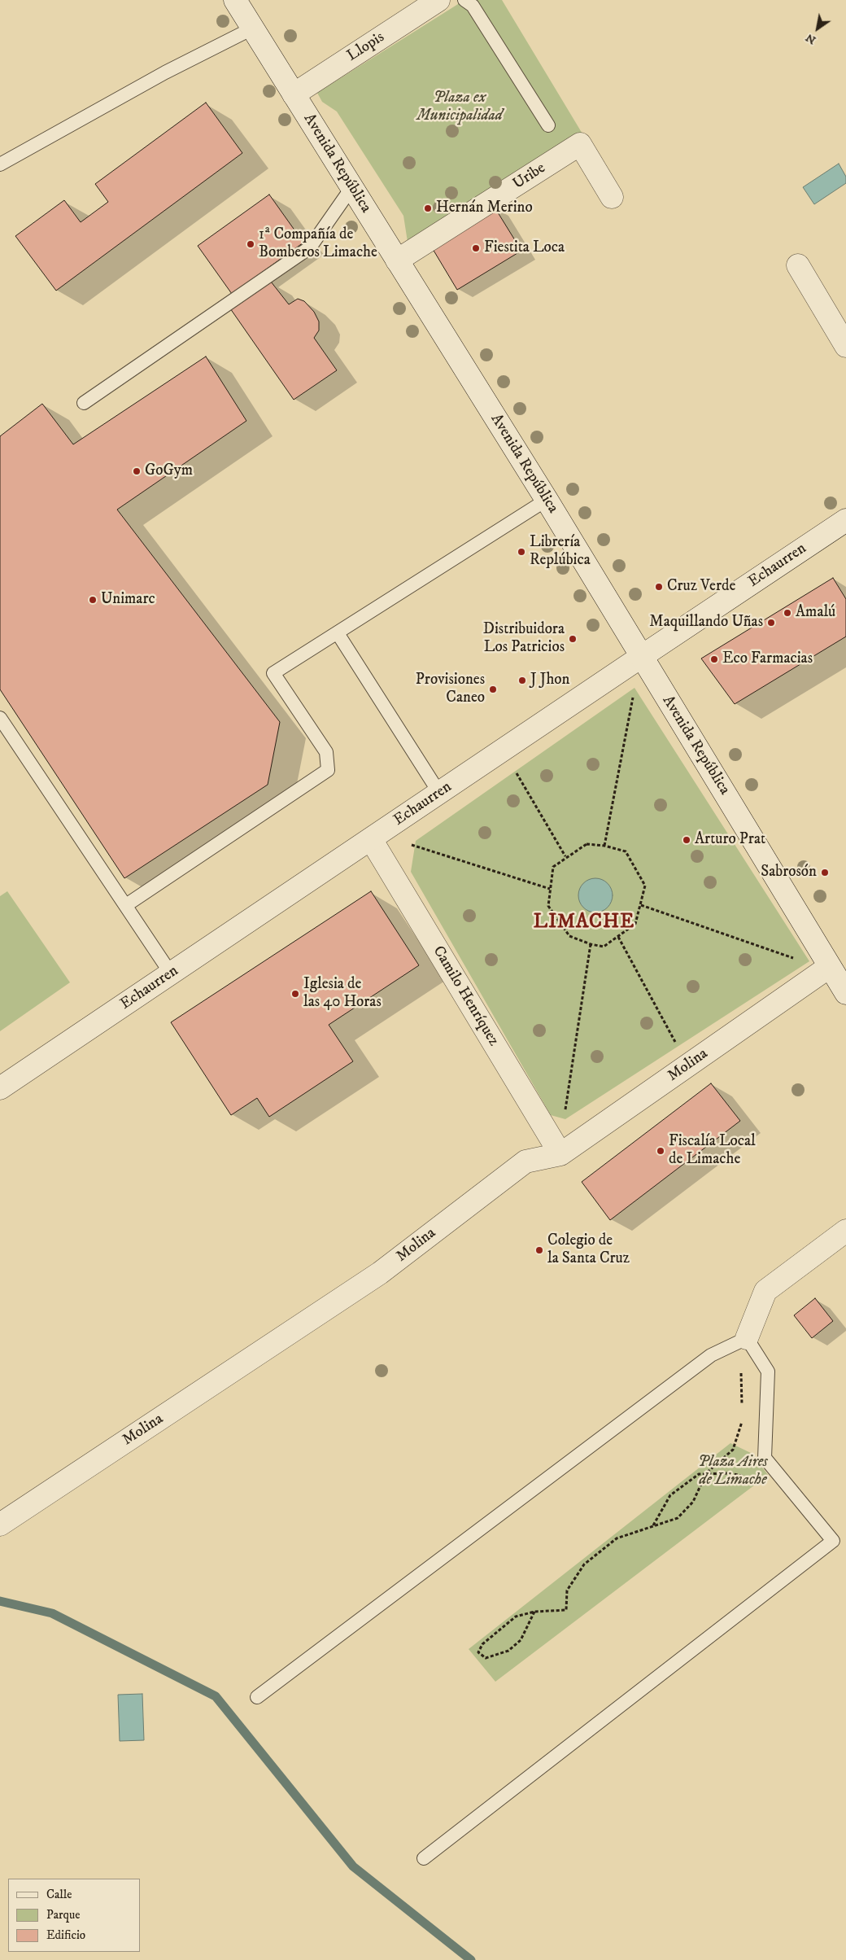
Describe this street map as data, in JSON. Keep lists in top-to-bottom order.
{
  "streets": {
    "street": [
      "Llopis",
      "Avenida República",
      "Uribe",
      "Echaurren",
      "Camilo Henríquez",
      "Molina"
    ]
  },
  "crossings": [
    ["Llopis", "Avenida República"],
    ["Avenida República", "Uribe"],
    ["Avenida República", "Echaurren"],
    ["Avenida República", "Molina"],
    ["Echaurren", "Camilo Henríquez"],
    ["Camilo Henríquez", "Molina"]
  ],
  "districts": ["LIMACHE"],
  "parks": ["Plaza ex Municipalidad", "Plaza Aires de Limache"],
  "places": [
    "Hernán Merino",
    "1ª Compañía de Bomberos Limache",
    "Fiestita Loca",
    "GoGym",
    "Librería Replúbica",
    "Cruz Verde",
    "Unimarc",
    "Amalú",
    "Maquillando Uñas",
    "Distribuidora Los Patricios",
    "Eco Farmacias",
    "J Jhon",
    "Provisiones Caneo",
    "Arturo Prat",
    "Sabrosón",
    "Iglesia de las 40 Horas",
    "Fiscalía Local de Limache",
    "Colegio de la Santa Cruz"
  ],
  "legend": ["Calle", "Parque", "Edificio"],
  "north": "bottom left"
}
